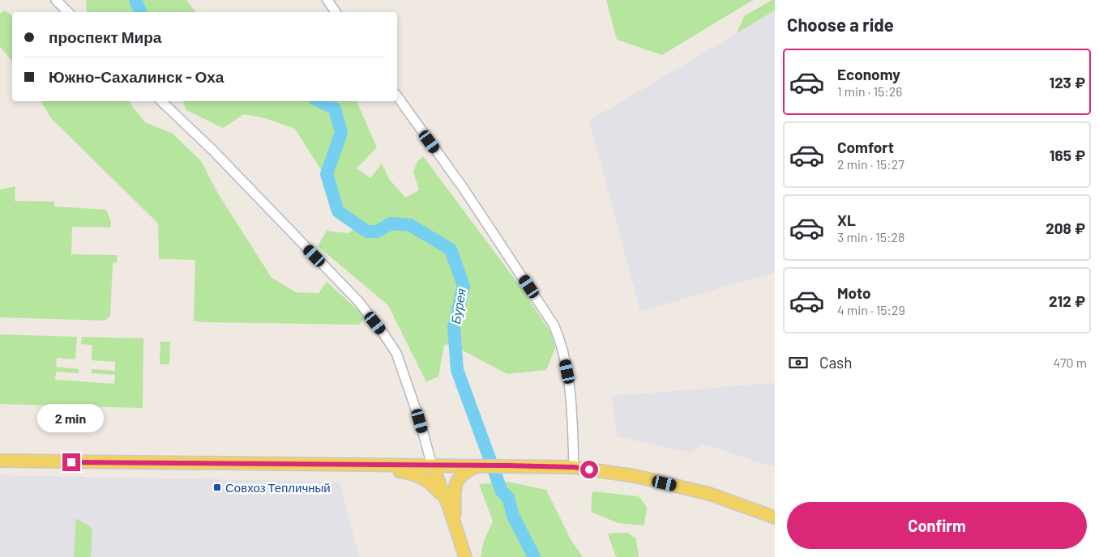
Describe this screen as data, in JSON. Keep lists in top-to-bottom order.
{
  "water": ["Бурея"],
  "places": {
    "transit": ["Совхоз Тепличный"]
  },
  "page": {
    "heading": "Choose a ride",
    "banner": ["проспект Мира", "Южно-Сахалинск - Оха"],
    "list": [
      {
        "name": "Economy",
        "note": "1 min · 15:26",
        "value": "123 ₽"
      },
      {
        "name": "Comfort",
        "note": "2 min · 15:27",
        "value": "165 ₽"
      },
      {
        "name": "XL",
        "note": "3 min · 15:28",
        "value": "208 ₽"
      },
      {
        "name": "Moto",
        "note": "4 min · 15:29",
        "value": "212 ₽"
      }
    ],
    "pay": ["Cash", "470 m"],
    "bubble": "2 min",
    "buttons": "Confirm"
  }
}
